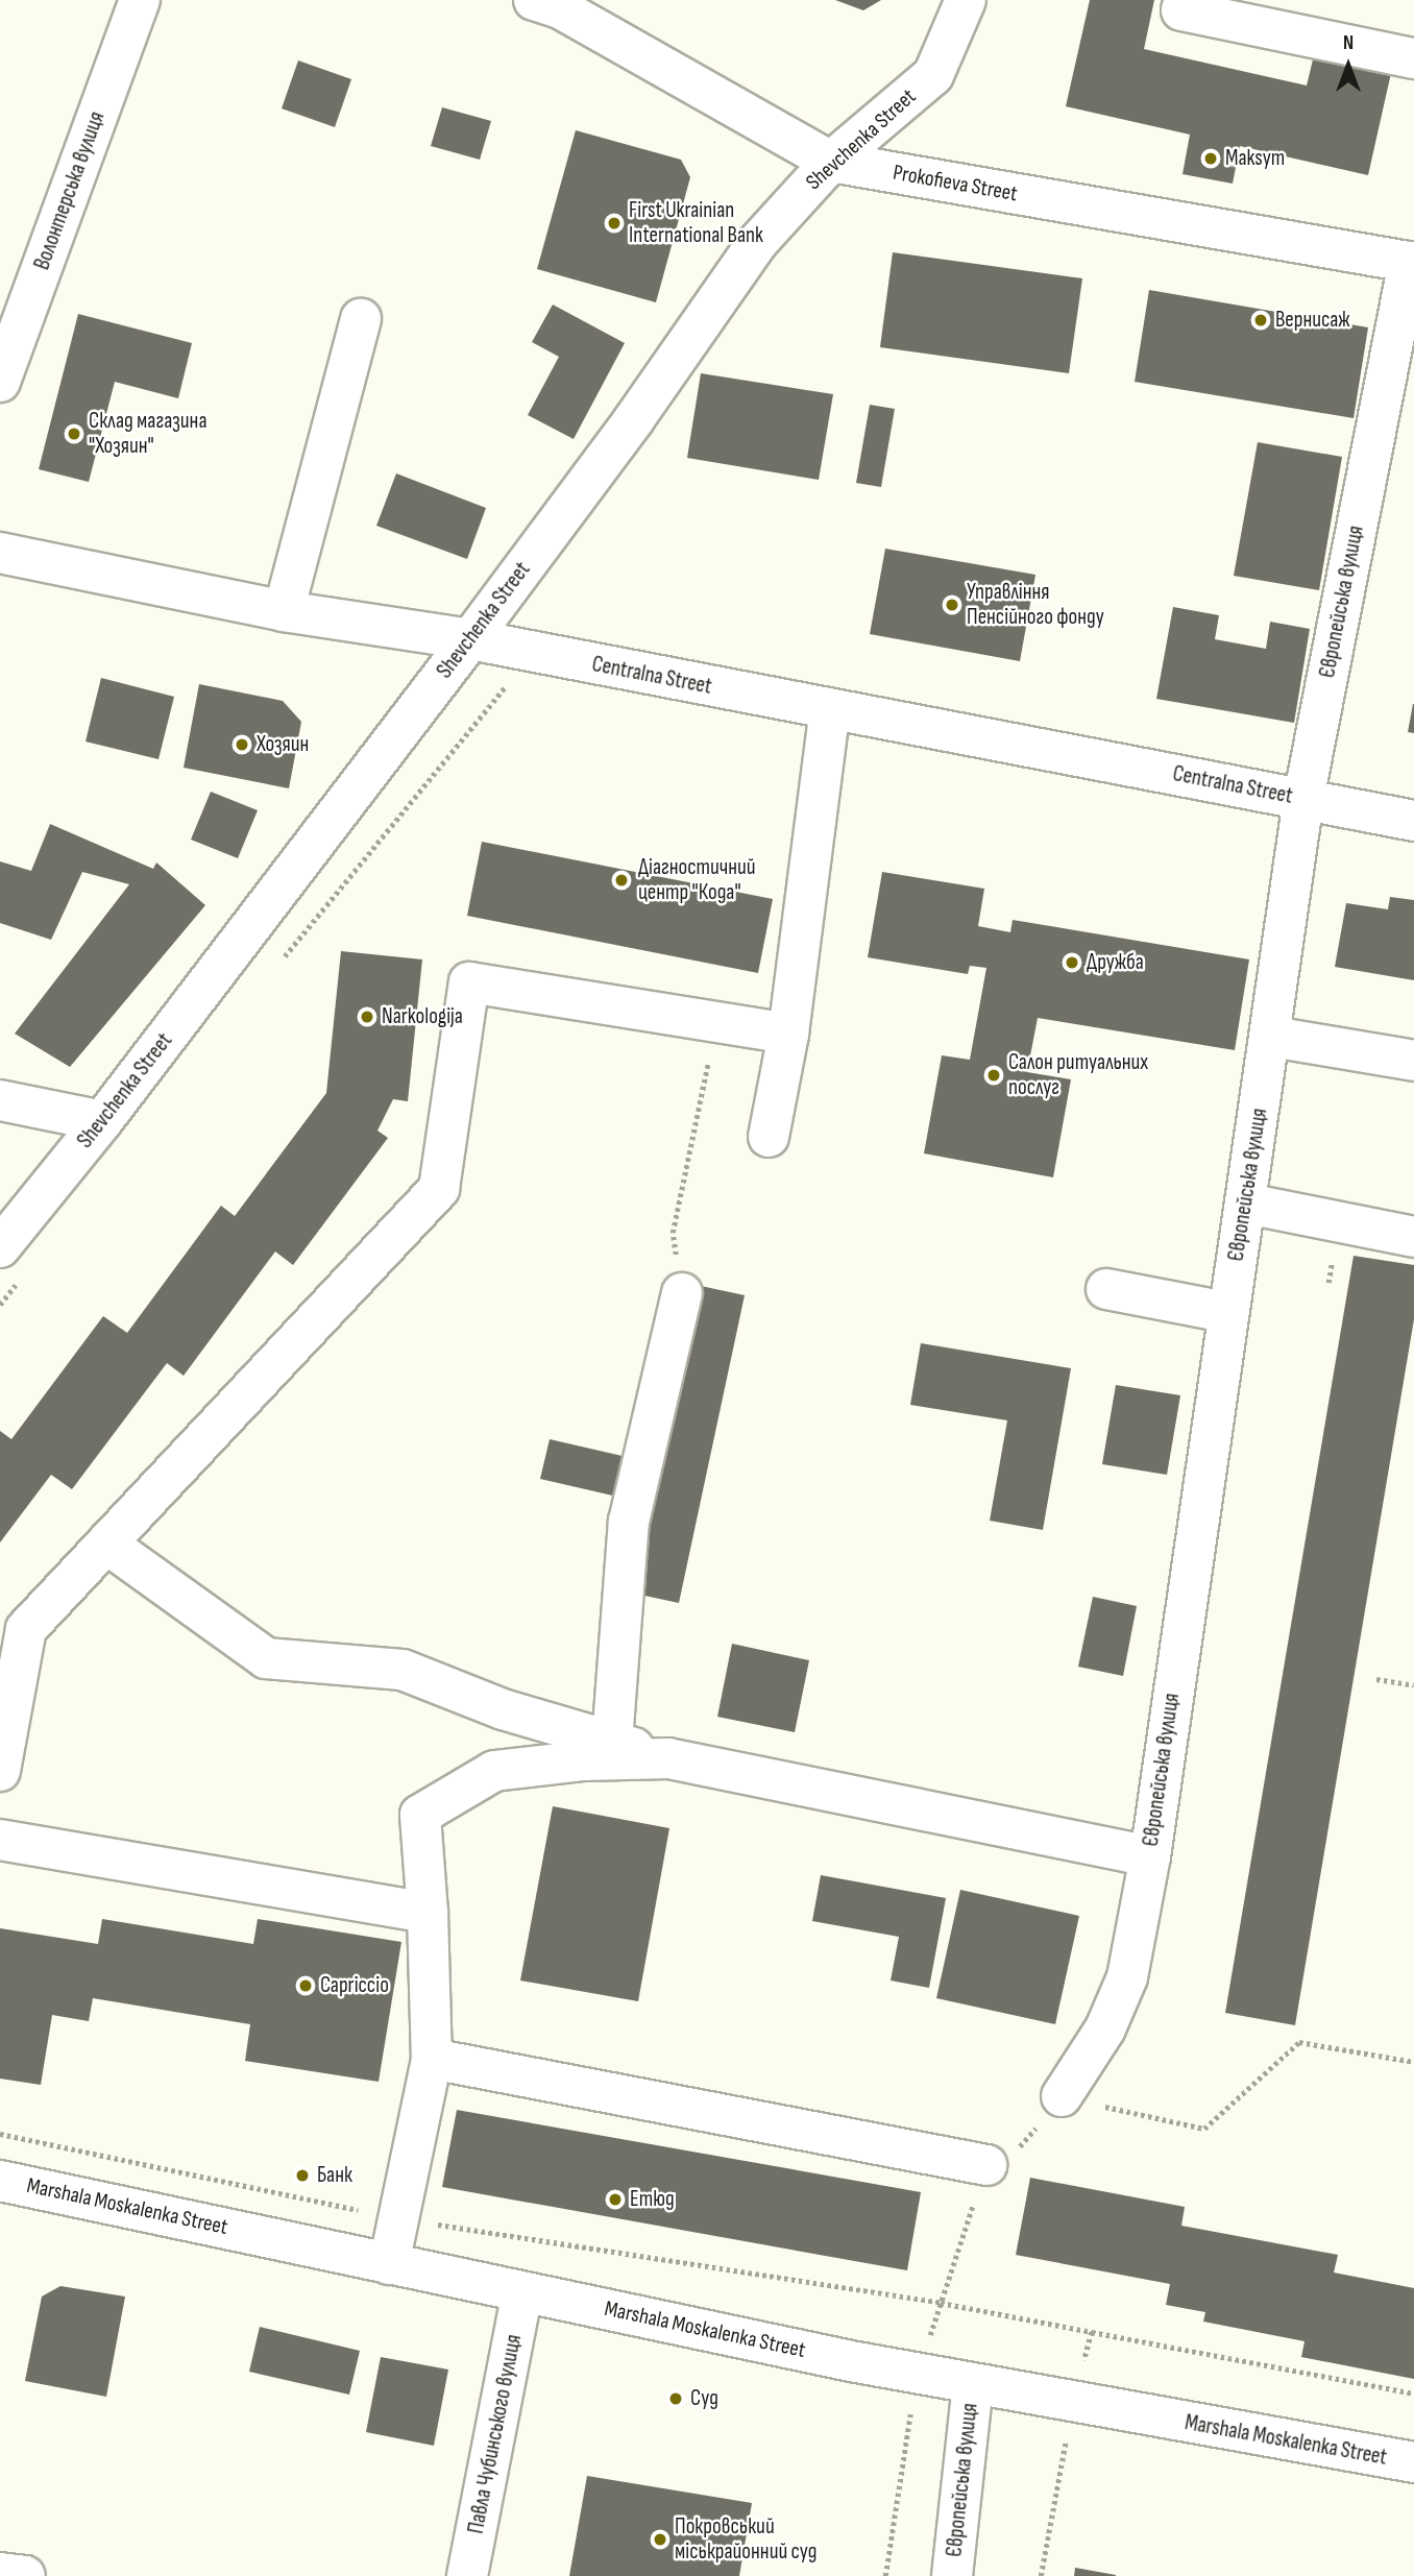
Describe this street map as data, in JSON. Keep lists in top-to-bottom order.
{
  "streets": {
    "street": [
      "Shevchenka Street",
      "Prokofieva Street",
      "Волонтерська вулиця",
      "Європейська вулиця",
      "Centralna Street",
      "Marshala Moskalenka Street",
      "Павла Чубинського вулиця"
    ]
  },
  "crossings": [
    ["Shevchenka Street", "Prokofieva Street"],
    ["Shevchenka Street", "Centralna Street"],
    ["Prokofieva Street", "Європейська вулиця"],
    ["Європейська вулиця", "Centralna Street"],
    ["Європейська вулиця", "Marshala Moskalenka Street"],
    ["Marshala Moskalenka Street", "Павла Чубинського вулиця"]
  ],
  "places": [
    "Maksym",
    "First Ukrainian International Bank",
    "Вернисаж",
    "Склад магазина \"Хозяин\"",
    "Управління Пенсійного фонду",
    "Хозяин",
    "Діагностичний центр \"Кода\"",
    "Дружба",
    "Narkologija",
    "Салон ритуальних послуг",
    "Capriccio",
    "Банк",
    "Етюд",
    "Суд",
    "Покровський міськрайонний суд"
  ],
  "north": "top"
}
